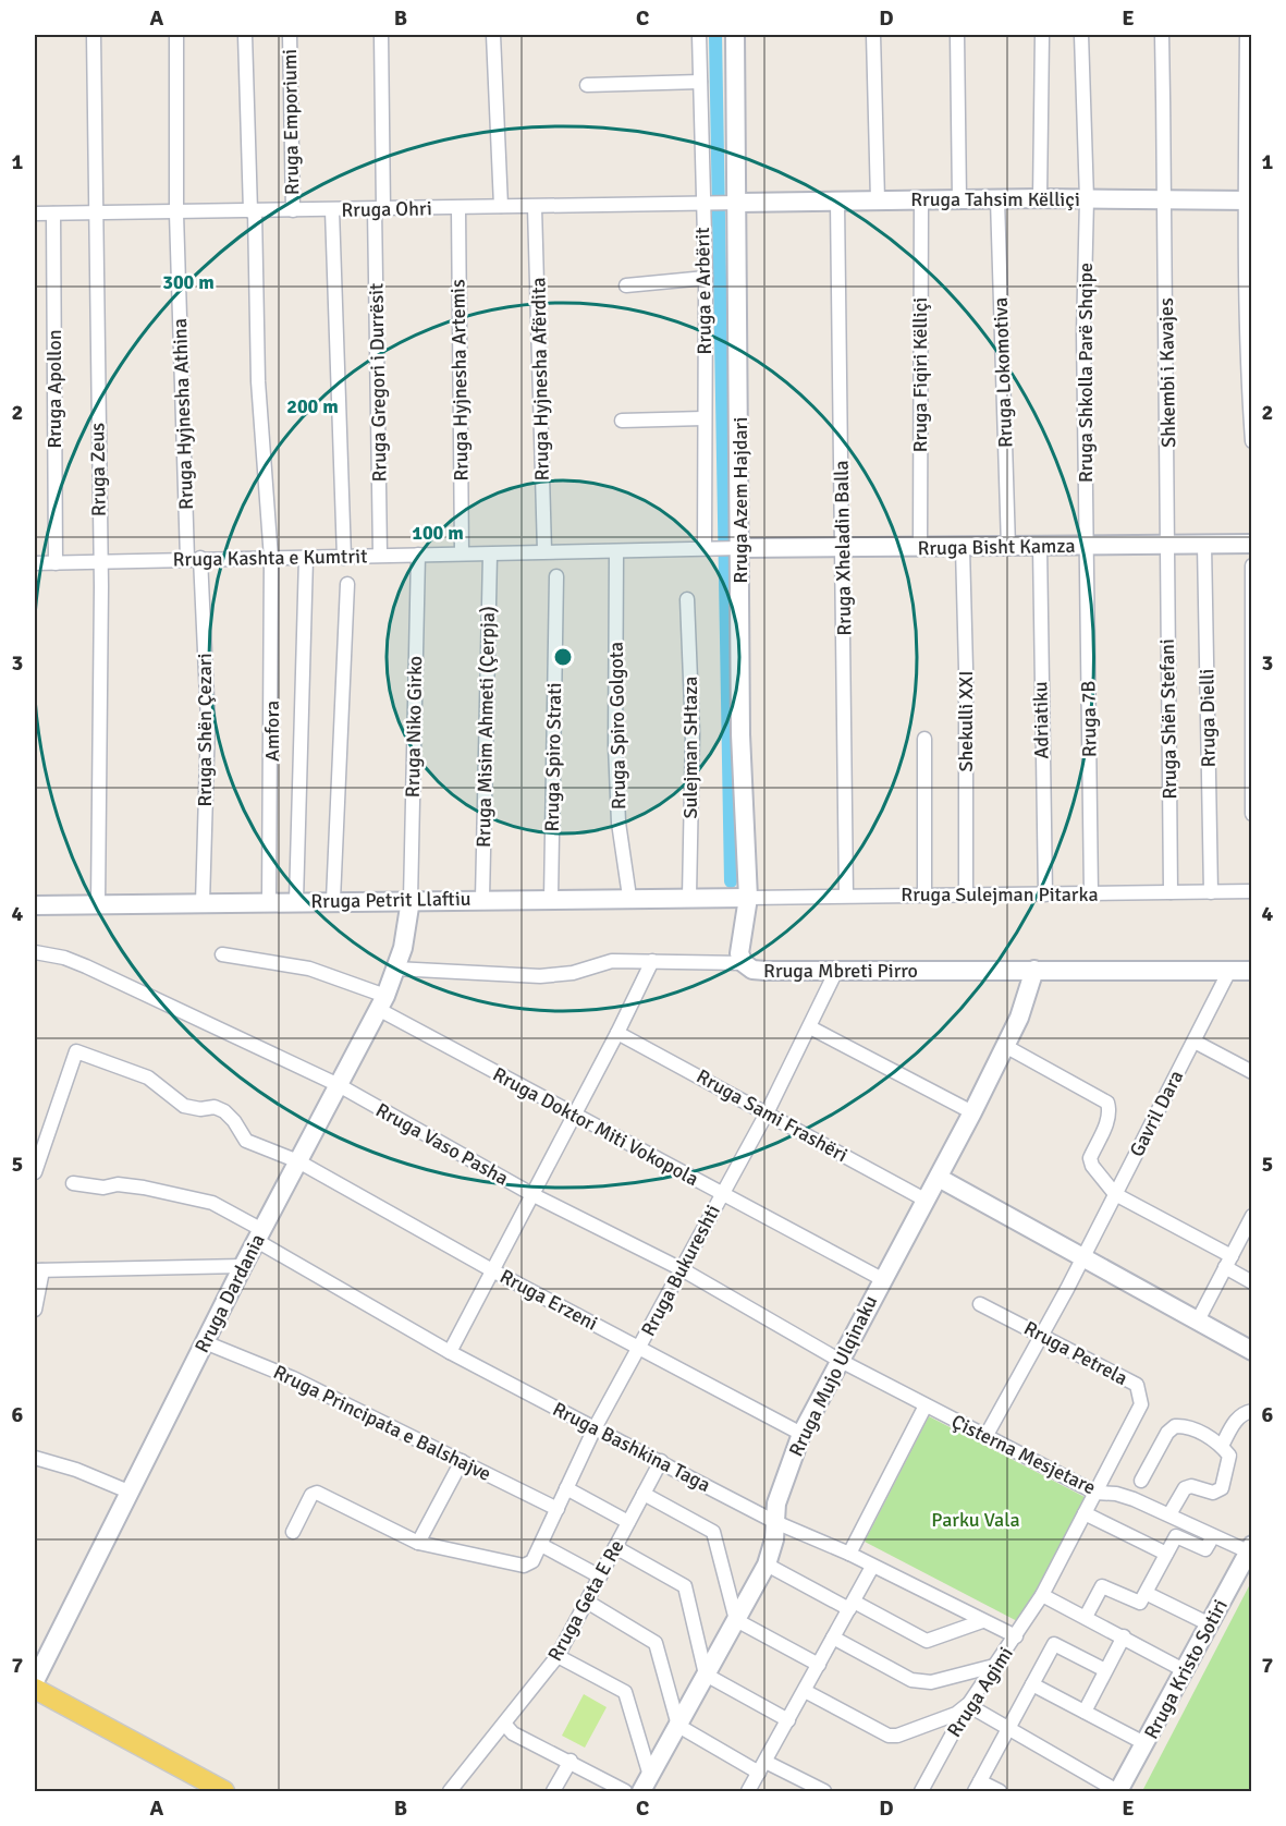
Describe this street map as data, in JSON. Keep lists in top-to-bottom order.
{
  "streets": {
    "street": [
      "Rruga Emporiumi",
      "Rruga Tahsim Këlliçi",
      "Rruga Ohri",
      "Rruga e Arbërit",
      "Rruga Lokomotiva",
      "Rruga Shkolla Parë Shqipe",
      "Shkembi i Kavajes",
      "Rruga Fiqiri Këlliçi",
      "Rruga Hyjnesha Afërdita",
      "Rruga Hyjnesha Artemis",
      "Rruga Gregori i Durrësit",
      "Rruga Apollon",
      "Rruga Hyjnesha Athina",
      "Rruga Zeus",
      "Rruga Azem Hajdari",
      "Rruga Bisht Kamza",
      "Rruga Xheladin Balla",
      "Rruga Kashta e Kumtrit",
      "Rruga Dielli",
      "Rruga 7B",
      "Rruga Shën Stefani",
      "Adriatiku",
      "Shekulli XXI",
      "Rruga Spiro Golgota",
      "Rruga Niko Girko",
      "Rruga Misim Ahmeti (Çerpja)",
      "Rruga Shën Çezari",
      "Amfora",
      "Sulejman SHtaza",
      "Rruga Spiro Strati",
      "Rruga Sulejman Pitarka",
      "Rruga Petrit Llaftiu",
      "Rruga Mbreti Pirro",
      "Gavril Dara",
      "Rruga Sami Frashëri",
      "Rruga Doktor Miti Vokopola",
      "Rruga Vaso Pasha",
      "Rruga Bukureshti",
      "Rruga Dardania",
      "Rruga Erzeni",
      "Rruga Petrela",
      "Rruga Mujo Ulqinaku",
      "Rruga Principata e Balshajve",
      "Rruga Bashkina Taga",
      "Çisterna Mesjetare",
      "Rruga Geta E Re",
      "Rruga Kristo Sotiri",
      "Rruga Agimi"
    ]
  },
  "crossings": [
    ["Rruga Emporiumi", "Rruga Ohri"],
    ["Rruga Tahsim Këlliçi", "Rruga Ohri"],
    ["Rruga Tahsim Këlliçi", "Rruga Lokomotiva"],
    ["Rruga Tahsim Këlliçi", "Rruga Shkolla Parë Shqipe"],
    ["Rruga Tahsim Këlliçi", "Shkembi i Kavajes"],
    ["Rruga Tahsim Këlliçi", "Rruga Fiqiri Këlliçi"],
    ["Rruga Tahsim Këlliçi", "Rruga Azem Hajdari"],
    ["Rruga Tahsim Këlliçi", "Rruga Xheladin Balla"],
    ["Rruga Ohri", "Rruga e Arbërit"],
    ["Rruga Ohri", "Rruga Hyjnesha Afërdita"],
    ["Rruga Ohri", "Rruga Hyjnesha Artemis"],
    ["Rruga Ohri", "Rruga Gregori i Durrësit"],
    ["Rruga Ohri", "Rruga Apollon"],
    ["Rruga Ohri", "Rruga Hyjnesha Athina"],
    ["Rruga Ohri", "Rruga Zeus"],
    ["Rruga Ohri", "Rruga Azem Hajdari"],
    ["Rruga Ohri", "Amfora"],
    ["Rruga e Arbërit", "Rruga Kashta e Kumtrit"],
    ["Rruga Lokomotiva", "Rruga Bisht Kamza"],
    ["Rruga Shkolla Parë Shqipe", "Rruga Bisht Kamza"],
    ["Rruga Shkolla Parë Shqipe", "Rruga 7B"],
    ["Shkembi i Kavajes", "Rruga Bisht Kamza"],
    ["Shkembi i Kavajes", "Rruga Shën Stefani"],
    ["Rruga Fiqiri Këlliçi", "Rruga Bisht Kamza"],
    ["Rruga Hyjnesha Afërdita", "Rruga Kashta e Kumtrit"],
    ["Rruga Hyjnesha Artemis", "Rruga Kashta e Kumtrit"],
    ["Rruga Gregori i Durrësit", "Rruga Kashta e Kumtrit"],
    ["Rruga Apollon", "Rruga Kashta e Kumtrit"],
    ["Rruga Hyjnesha Athina", "Rruga Kashta e Kumtrit"],
    ["Rruga Hyjnesha Athina", "Rruga Shën Çezari"],
    ["Rruga Zeus", "Rruga Kashta e Kumtrit"],
    ["Rruga Zeus", "Rruga Petrit Llaftiu"],
    ["Rruga Azem Hajdari", "Rruga Bisht Kamza"],
    ["Rruga Azem Hajdari", "Rruga Kashta e Kumtrit"],
    ["Rruga Azem Hajdari", "Rruga Sulejman Pitarka"],
    ["Rruga Azem Hajdari", "Rruga Petrit Llaftiu"],
    ["Rruga Azem Hajdari", "Rruga Mbreti Pirro"],
    ["Rruga Bisht Kamza", "Rruga Xheladin Balla"],
    ["Rruga Bisht Kamza", "Rruga Kashta e Kumtrit"],
    ["Rruga Bisht Kamza", "Rruga Dielli"],
    ["Rruga Bisht Kamza", "Rruga 7B"],
    ["Rruga Bisht Kamza", "Rruga Shën Stefani"],
    ["Rruga Bisht Kamza", "Adriatiku"],
    ["Rruga Bisht Kamza", "Shekulli XXI"],
    ["Rruga Xheladin Balla", "Rruga Sulejman Pitarka"],
    ["Rruga Kashta e Kumtrit", "Rruga Spiro Golgota"],
    ["Rruga Kashta e Kumtrit", "Rruga Niko Girko"],
    ["Rruga Kashta e Kumtrit", "Rruga Misim Ahmeti (Çerpja)"],
    ["Rruga Kashta e Kumtrit", "Rruga Shën Çezari"],
    ["Rruga Kashta e Kumtrit", "Amfora"],
    ["Rruga Dielli", "Rruga Sulejman Pitarka"],
    ["Rruga 7B", "Rruga Sulejman Pitarka"],
    ["Rruga Shën Stefani", "Rruga Sulejman Pitarka"],
    ["Adriatiku", "Rruga Sulejman Pitarka"],
    ["Shekulli XXI", "Rruga Sulejman Pitarka"],
    ["Rruga Spiro Golgota", "Rruga Petrit Llaftiu"],
    ["Rruga Niko Girko", "Rruga Petrit Llaftiu"],
    ["Rruga Niko Girko", "Rruga Dardania"],
    ["Rruga Misim Ahmeti (Çerpja)", "Rruga Petrit Llaftiu"],
    ["Rruga Shën Çezari", "Rruga Petrit Llaftiu"],
    ["Amfora", "Rruga Petrit Llaftiu"],
    ["Sulejman SHtaza", "Rruga Petrit Llaftiu"],
    ["Rruga Spiro Strati", "Rruga Petrit Llaftiu"],
    ["Rruga Sulejman Pitarka", "Rruga Petrit Llaftiu"],
    ["Rruga Petrit Llaftiu", "Rruga Dardania"],
    ["Rruga Mbreti Pirro", "Gavril Dara"],
    ["Rruga Mbreti Pirro", "Rruga Bukureshti"],
    ["Rruga Mbreti Pirro", "Rruga Dardania"],
    ["Rruga Mbreti Pirro", "Rruga Mujo Ulqinaku"],
    ["Gavril Dara", "Rruga Petrela"],
    ["Gavril Dara", "Çisterna Mesjetare"],
    ["Rruga Sami Frashëri", "Rruga Bukureshti"],
    ["Rruga Sami Frashëri", "Rruga Mujo Ulqinaku"],
    ["Rruga Doktor Miti Vokopola", "Rruga Bukureshti"],
    ["Rruga Doktor Miti Vokopola", "Rruga Dardania"],
    ["Rruga Doktor Miti Vokopola", "Rruga Mujo Ulqinaku"],
    ["Rruga Vaso Pasha", "Rruga Bukureshti"],
    ["Rruga Vaso Pasha", "Rruga Dardania"],
    ["Rruga Vaso Pasha", "Rruga Mujo Ulqinaku"],
    ["Rruga Vaso Pasha", "Çisterna Mesjetare"],
    ["Rruga Bukureshti", "Rruga Erzeni"],
    ["Rruga Bukureshti", "Rruga Principata e Balshajve"],
    ["Rruga Bukureshti", "Rruga Bashkina Taga"],
    ["Rruga Dardania", "Rruga Erzeni"],
    ["Rruga Dardania", "Rruga Principata e Balshajve"],
    ["Rruga Dardania", "Rruga Bashkina Taga"],
    ["Rruga Erzeni", "Rruga Mujo Ulqinaku"],
    ["Rruga Petrela", "Çisterna Mesjetare"],
    ["Rruga Petrela", "Rruga Agimi"],
    ["Rruga Mujo Ulqinaku", "Rruga Bashkina Taga"],
    ["Rruga Mujo Ulqinaku", "Çisterna Mesjetare"],
    ["Rruga Bashkina Taga", "Rruga Geta E Re"],
    ["Rruga Bashkina Taga", "Rruga Agimi"],
    ["Çisterna Mesjetare", "Rruga Kristo Sotiri"]
  ],
  "parks": ["Parku Vala"],
  "grid": {
    "columns": [
      "A",
      "B",
      "C",
      "D",
      "E"
    ],
    "rows": [
      "1",
      "2",
      "3",
      "4",
      "5",
      "6",
      "7"
    ]
  },
  "rings": ["300 m", "200 m", "100 m"]
}
